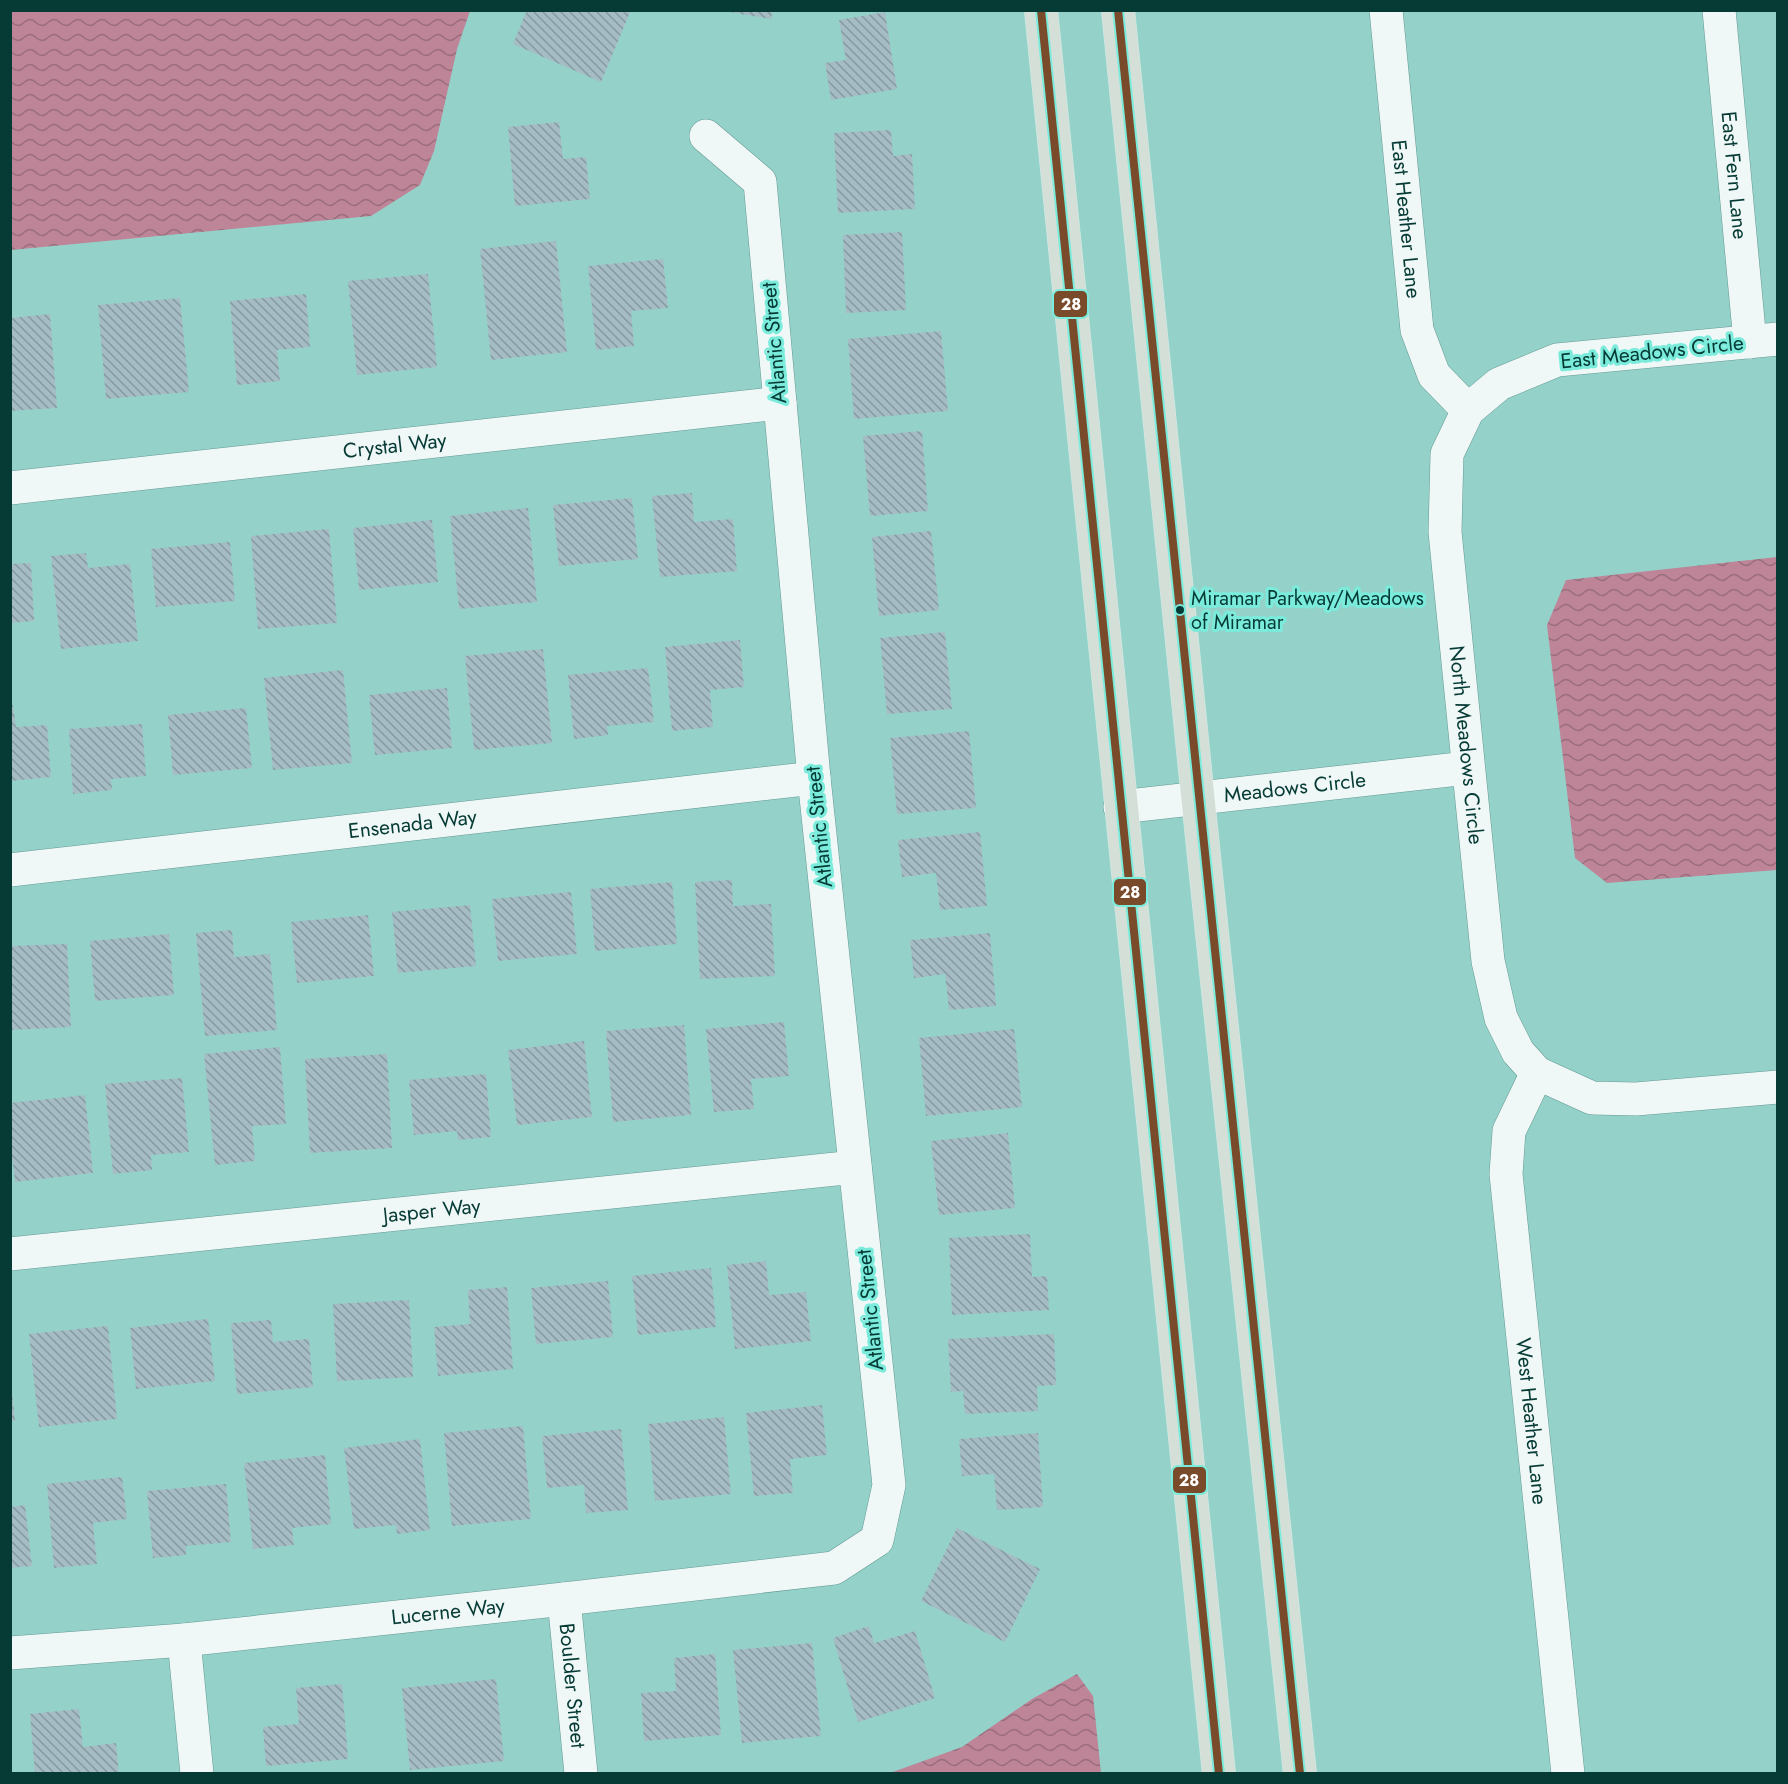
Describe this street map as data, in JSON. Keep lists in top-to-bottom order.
{
  "streets": {
    "street": [
      "East Fern Lane",
      "East Heather Lane",
      "Atlantic Street",
      "East Meadows Circle",
      "Crystal Way",
      "North Meadows Circle",
      "Meadows Circle",
      "Ensenada Way",
      "Jasper Way",
      "West Heather Lane",
      "Lucerne Way",
      "Boulder Street"
    ]
  },
  "crossings": [
    ["East Fern Lane", "East Meadows Circle"],
    ["East Heather Lane", "East Meadows Circle"],
    ["East Heather Lane", "North Meadows Circle"],
    ["Atlantic Street", "Crystal Way"],
    ["Atlantic Street", "Ensenada Way"],
    ["Atlantic Street", "Jasper Way"],
    ["Atlantic Street", "Lucerne Way"],
    ["East Meadows Circle", "North Meadows Circle"],
    ["North Meadows Circle", "Meadows Circle"],
    ["North Meadows Circle", "West Heather Lane"],
    ["Lucerne Way", "Boulder Street"]
  ],
  "places": ["Miramar Parkway/Meadows of Miramar"],
  "lines": ["transit line 28"]
}
